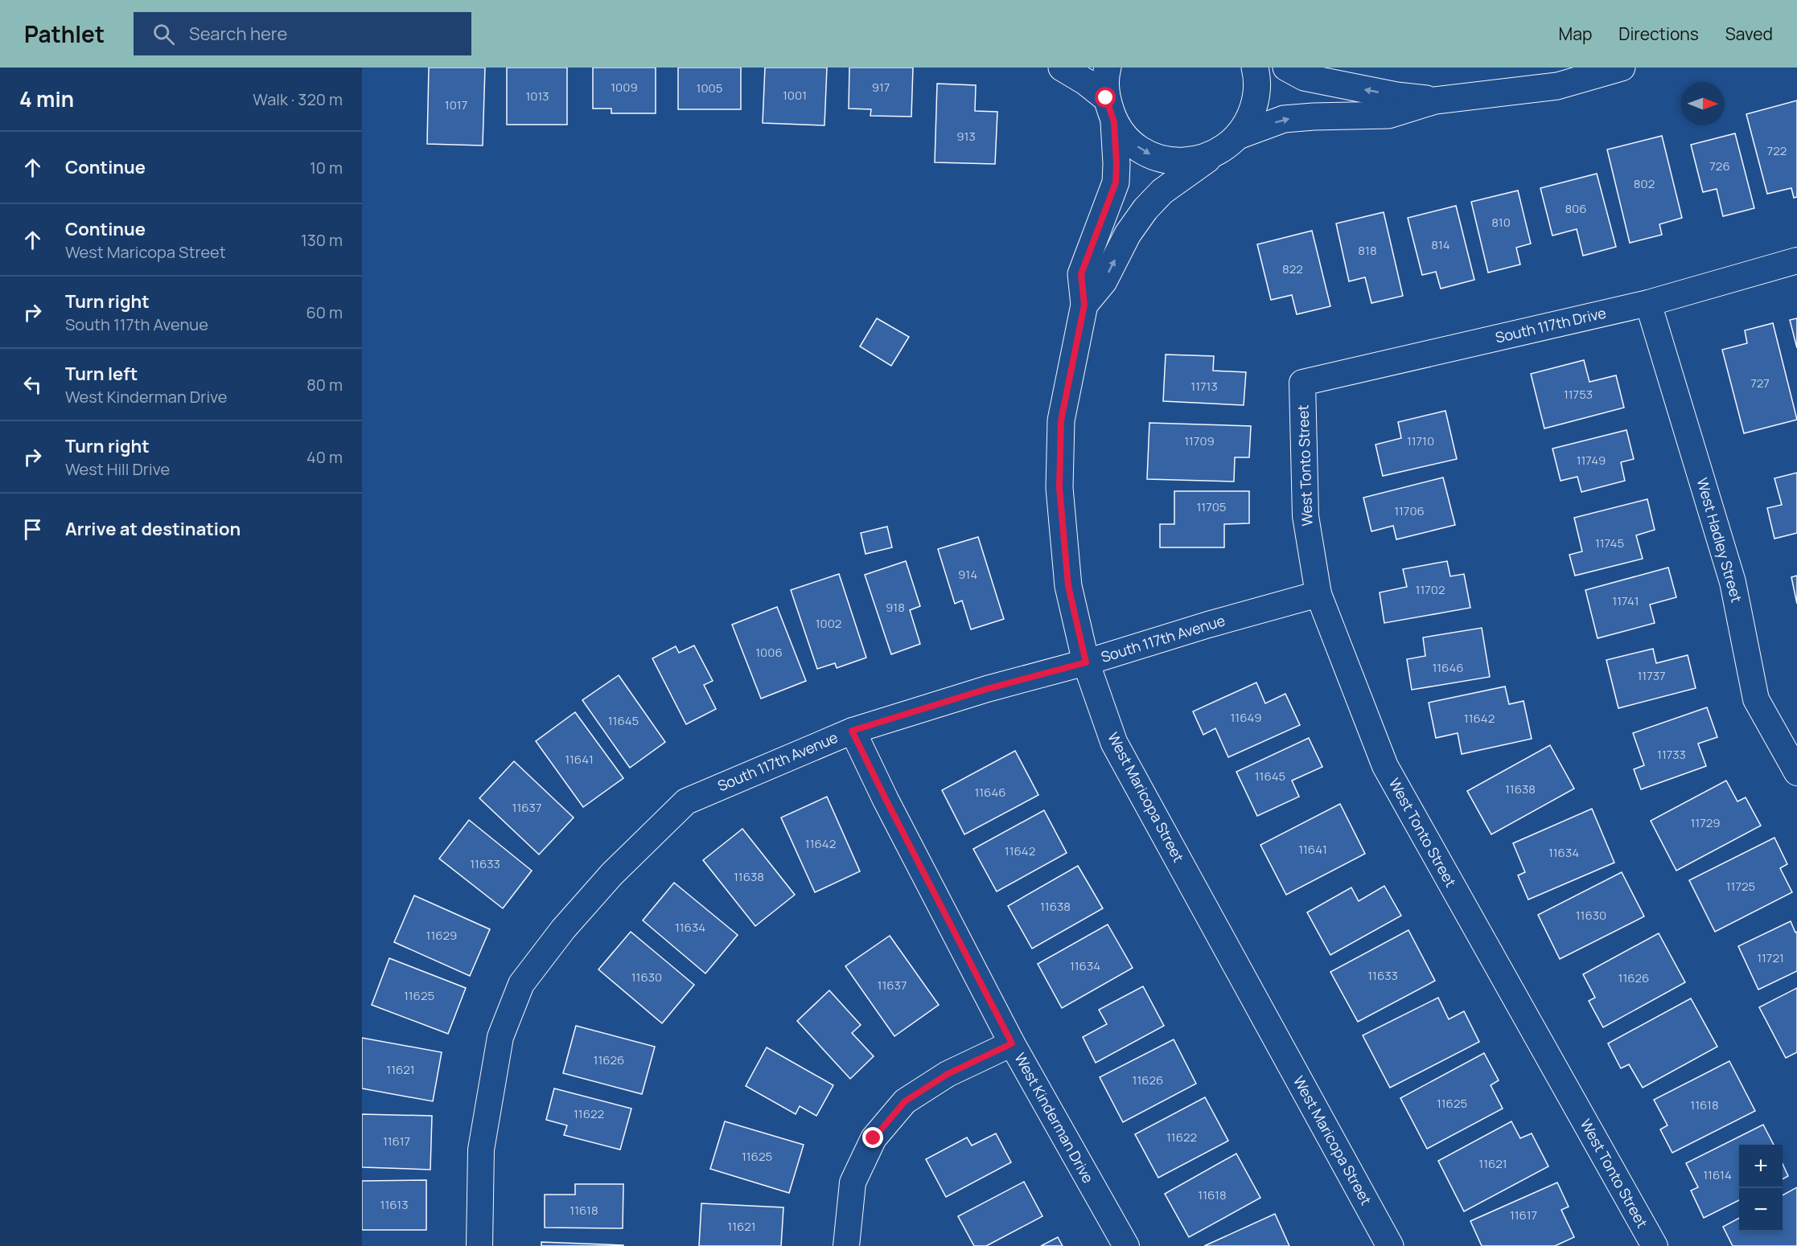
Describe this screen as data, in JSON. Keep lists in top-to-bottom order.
{
  "streets": {
    "street": [
      "South 117th Drive",
      "West Tonto Street",
      "West Hadley Street",
      "South 117th Avenue",
      "West Maricopa Street",
      "West Kinderman Drive"
    ]
  },
  "crossings": [
    ["South 117th Drive", "West Tonto Street"],
    ["South 117th Drive", "West Hadley Street"],
    ["West Tonto Street", "South 117th Avenue"],
    ["South 117th Avenue", "West Maricopa Street"],
    ["South 117th Avenue", "West Kinderman Drive"]
  ],
  "house_numbers": [
    "1009",
    "917",
    "1005",
    "1001",
    "1013",
    "1017",
    "913",
    "722",
    "726",
    "802",
    "806",
    "810",
    "814",
    "818",
    "822",
    "727",
    "11713",
    "11753",
    "11709",
    "11710",
    "11749",
    "11705",
    "11706",
    "11745",
    "914",
    "11702",
    "11741",
    "918",
    "1002",
    "1006",
    "11646",
    "11737",
    "11649",
    "11642",
    "11645",
    "11733",
    "11641",
    "11645",
    "11638",
    "11646",
    "11637",
    "11729",
    "11642",
    "11641",
    "11642",
    "11634",
    "11633",
    "11638",
    "11725",
    "11638",
    "11630",
    "11634",
    "11629",
    "11721",
    "11634",
    "11633",
    "11630",
    "11626",
    "11637",
    "11625",
    "11626",
    "11621",
    "11626",
    "11625",
    "11618",
    "11622",
    "11622",
    "11617",
    "11625",
    "11621",
    "11614",
    "11618",
    "11613",
    "11618",
    "11617",
    "11621"
  ],
  "north": "right",
  "page": {
    "header": "Pathlet",
    "search": "Search here",
    "nav": ["Map", "Directions", "Saved"],
    "heading": ["4 min", "Walk · 320 m"],
    "list": [
      ["Continue", "10 m"],
      ["Continue", "West Maricopa Street", "130 m"],
      ["Turn right", "South 117th Avenue", "60 m"],
      ["Turn left", "West Kinderman Drive", "80 m"],
      ["Turn right", "West Hill Drive", "40 m"],
      "Arrive at destination"
    ],
    "map_buttons": ["+", "−"]
  }
}
